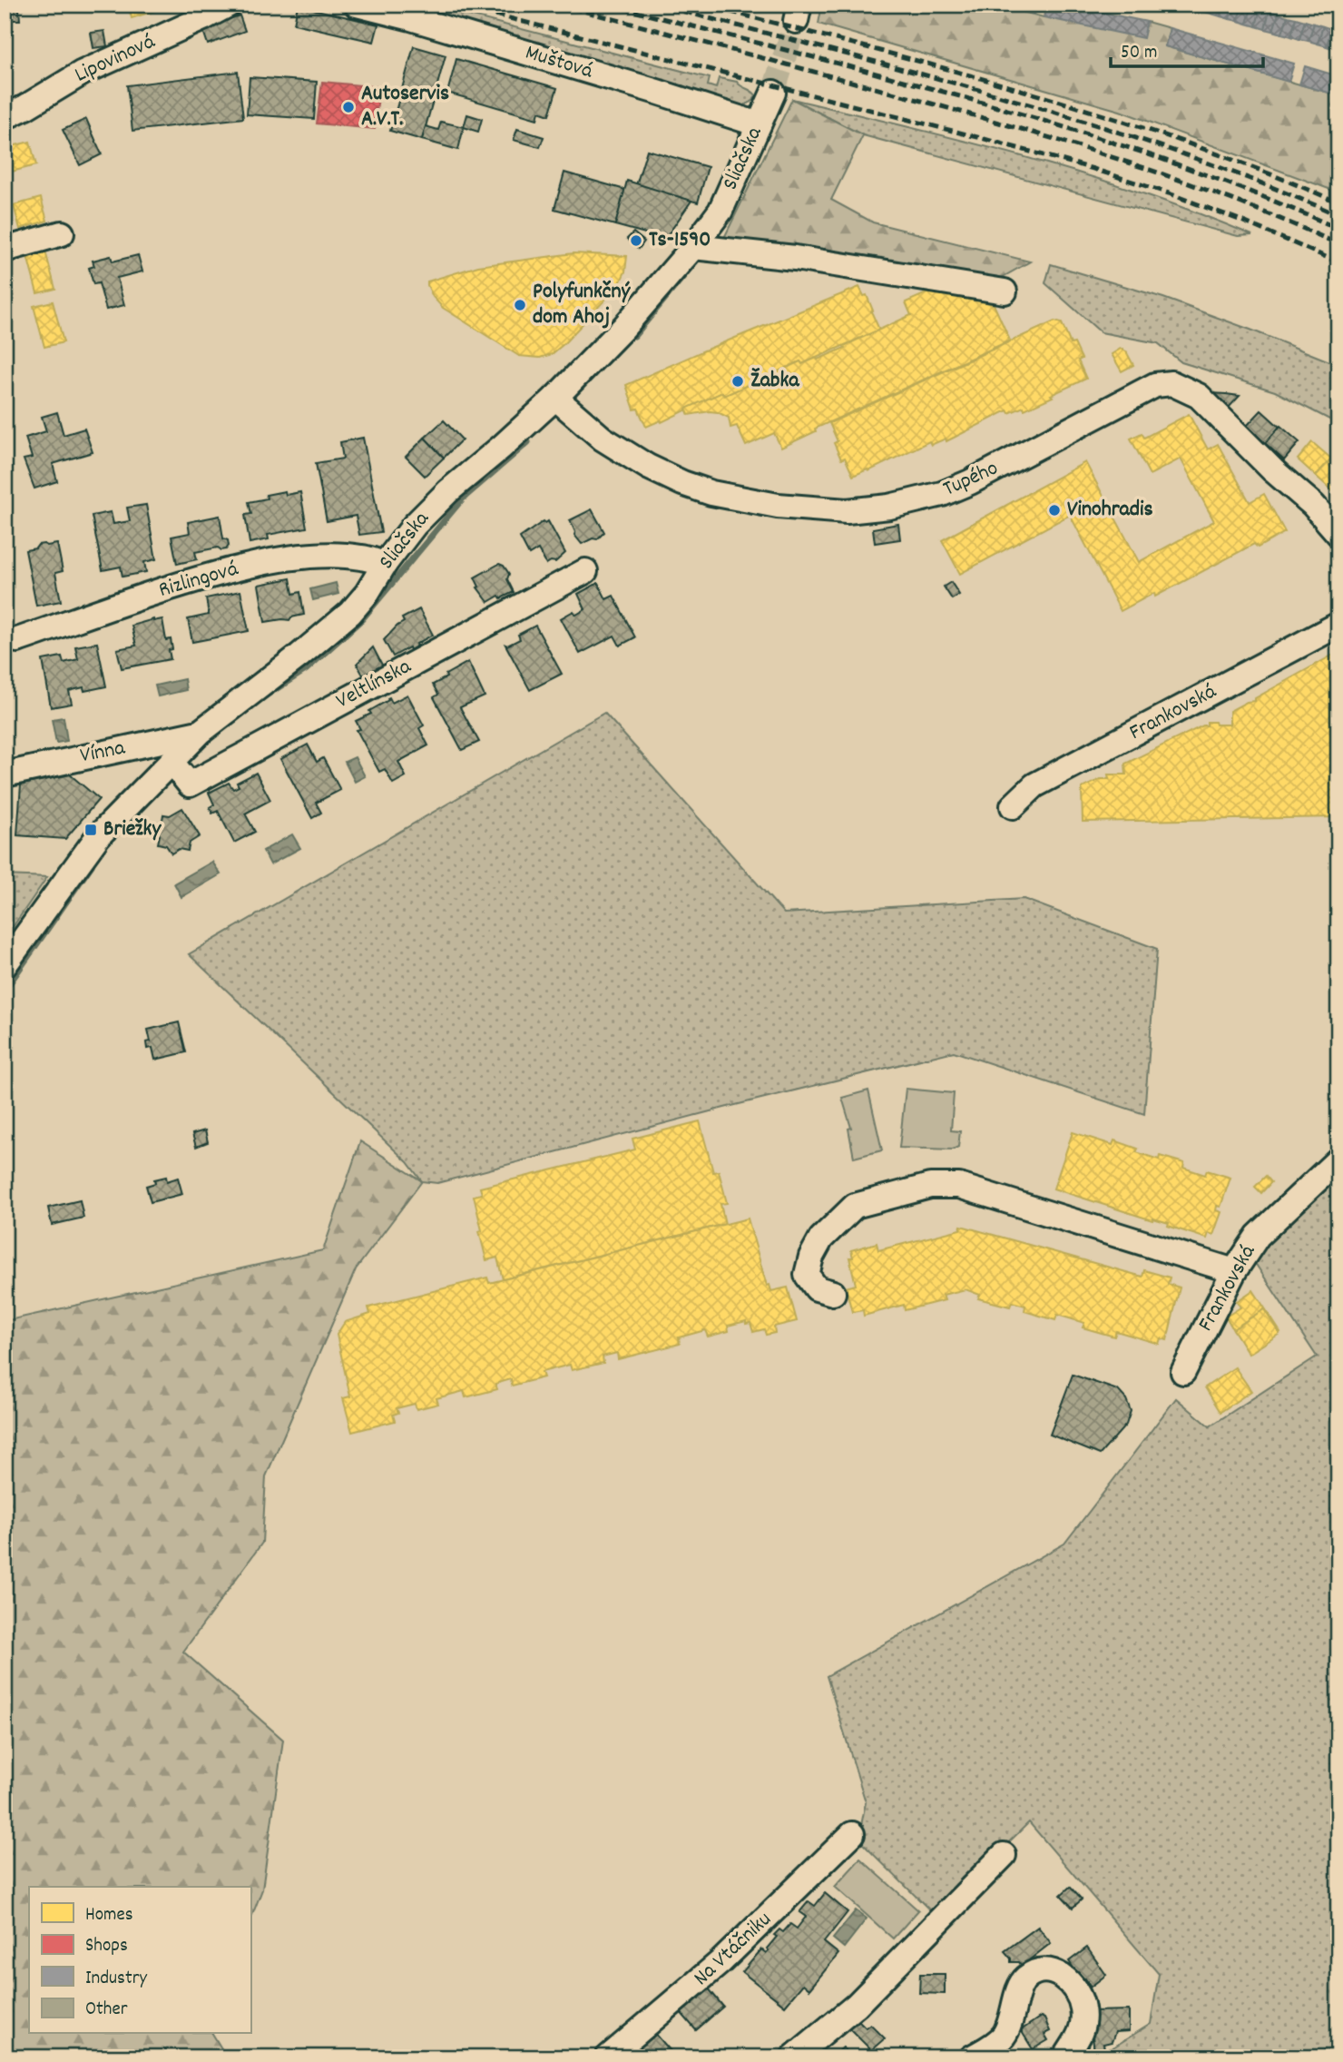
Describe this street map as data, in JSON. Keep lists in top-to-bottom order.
{
  "streets": {
    "street": [
      "Lipovinová",
      "Muštová",
      "Sliačska",
      "Tupého",
      "Rizlingová",
      "Veltlínska",
      "Frankovská",
      "Vínna",
      "Na Vtáčniku"
    ]
  },
  "crossings": [
    ["Muštová", "Sliačska"],
    ["Sliačska", "Tupého"],
    ["Sliačska", "Rizlingová"],
    ["Sliačska", "Veltlínska"],
    ["Sliačska", "Vínna"]
  ],
  "places": {
    "other": [
      "Autoservis A.V.T.",
      "Ts-1590",
      "Polyfunkčný dom Ahoj",
      "Žabka",
      "Vinohradis"
    ],
    "transit": ["Briežky"]
  },
  "legend": [
    "Homes",
    "Shops",
    "Industry",
    "Other"
  ],
  "scale_bar": "50 m"
}
